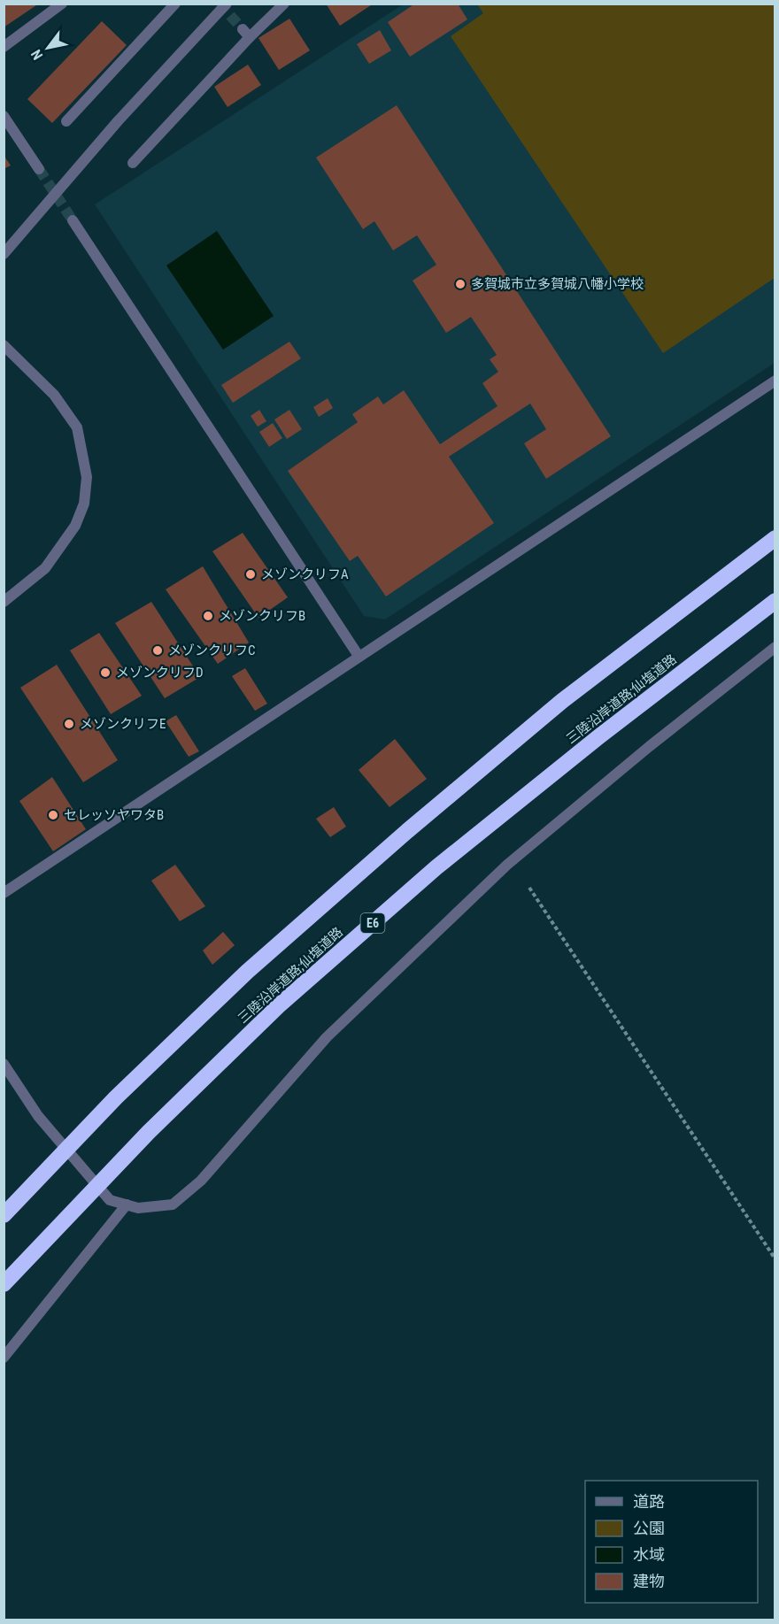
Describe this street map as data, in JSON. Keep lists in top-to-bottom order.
{
  "streets": {
    "highway": ["三陸沿岸道路;仙塩道路", "E6"]
  },
  "places": [
    "多賀城市立多賀城八幡小学校",
    "メゾンクリフA",
    "メゾンクリフB",
    "メゾンクリフC",
    "メゾンクリフD",
    "メゾンクリフE",
    "セレッソヤワタB"
  ],
  "legend": [
    "道路",
    "公園",
    "水域",
    "建物"
  ],
  "north": "bottom left"
}
